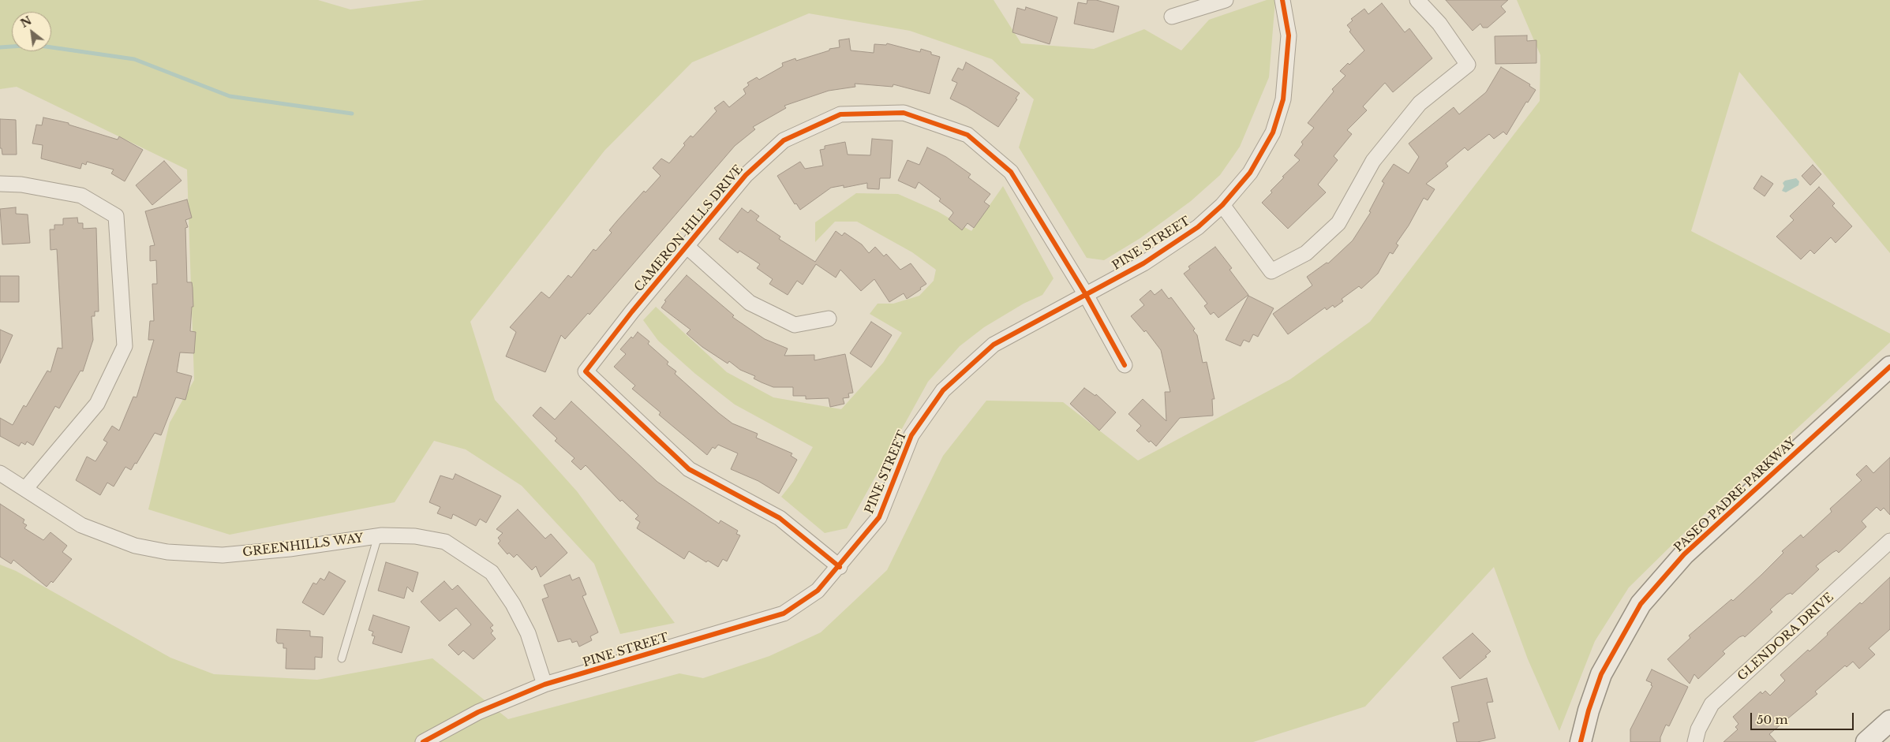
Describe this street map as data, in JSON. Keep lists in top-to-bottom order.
{
  "streets": {
    "main road": ["PASEO PADRE PARKWAY"],
    "street": [
      "CAMERON HILLS DRIVE",
      "PINE STREET",
      "GREENHILLS WAY",
      "GLENDORA DRIVE"
    ]
  },
  "crossings": [
    ["CAMERON HILLS DRIVE", "PINE STREET"],
    ["PINE STREET", "GREENHILLS WAY"]
  ],
  "scale_bar": "50 m",
  "north": "top left"
}
